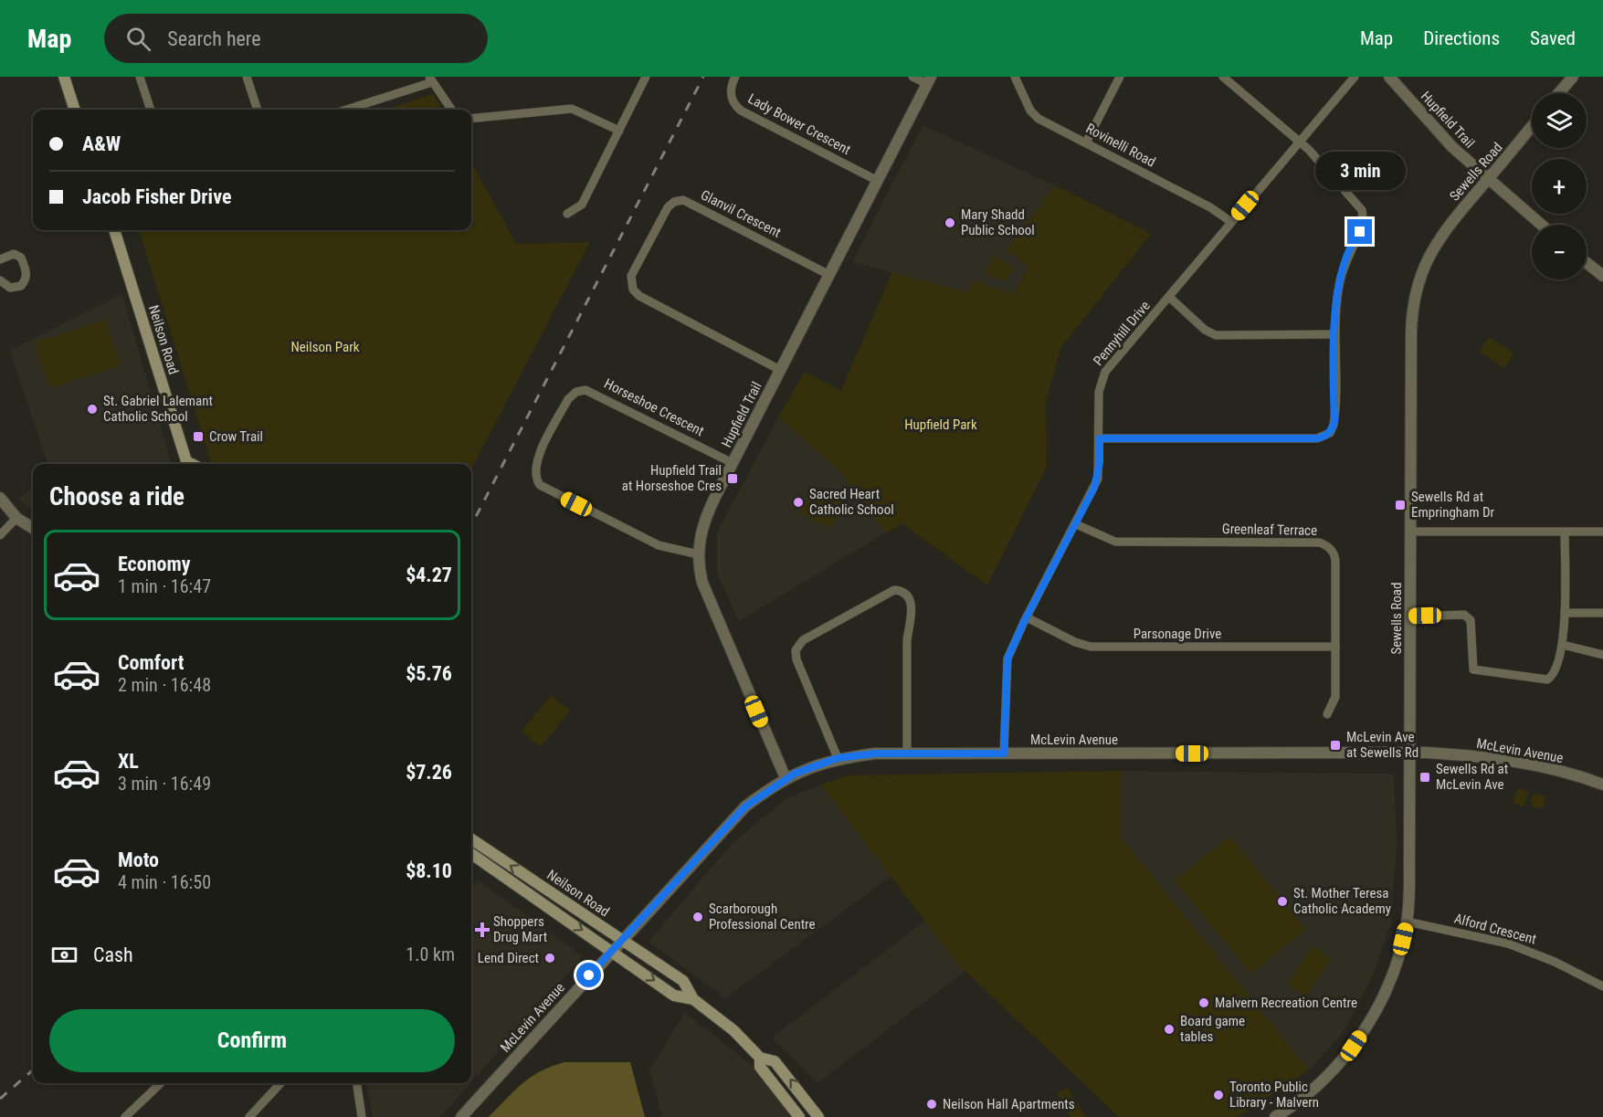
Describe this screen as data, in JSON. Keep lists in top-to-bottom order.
{
  "streets": {
    "main road": ["Neilson Road"],
    "street": [
      "Hupfield Trail",
      "Lady Bower Crescent",
      "Rovinelli Road",
      "Sewells Road",
      "Glanvil Crescent",
      "Pennyhill Drive",
      "Horseshoe Crescent",
      "Greenleaf Terrace",
      "Parsonage Drive",
      "McLevin Avenue",
      "Alford Crescent"
    ]
  },
  "crossings": [
    ["Hupfield Trail", "Lady Bower Crescent"],
    ["Hupfield Trail", "Sewells Road"],
    ["Hupfield Trail", "Glanvil Crescent"],
    ["Hupfield Trail", "Horseshoe Crescent"],
    ["Hupfield Trail", "McLevin Avenue"],
    ["Rovinelli Road", "Pennyhill Drive"],
    ["Sewells Road", "McLevin Avenue"],
    ["Sewells Road", "Alford Crescent"],
    ["Pennyhill Drive", "Greenleaf Terrace"],
    ["Pennyhill Drive", "Parsonage Drive"],
    ["Pennyhill Drive", "McLevin Avenue"],
    ["Neilson Road", "McLevin Avenue"],
    ["Greenleaf Terrace", "Parsonage Drive"]
  ],
  "parks": ["Neilson Park", "Hupfield Park"],
  "places": {
    "other": [
      "Mary Shadd Public School",
      "St. Gabriel Lalemant Catholic School",
      "Sacred Heart Catholic School",
      "St. Mother Teresa Catholic Academy",
      "Scarborough Professional Centre",
      "Lend Direct",
      "Malvern Recreation Centre",
      "Board game tables",
      "Toronto Public Library - Malvern",
      "Neilson Hall Apartments"
    ],
    "transit": [
      "Crow Trail",
      "Hupfield Trail at Horseshoe Cres",
      "Sewells Rd at Empringham Dr",
      "McLevin Ave at Sewells Rd",
      "Sewells Rd at McLevin Ave"
    ],
    "health": ["Shoppers Drug Mart"]
  },
  "page": {
    "header": "Map",
    "search": "Search here",
    "nav": ["Map", "Directions", "Saved"],
    "map_buttons": ["+", "−"],
    "banner": ["A&W", "Jacob Fisher Drive"],
    "bubble": "3 min",
    "heading": "Choose a ride",
    "list": [
      {
        "name": "Economy",
        "note": "1 min · 16:47",
        "value": "$4.27"
      },
      {
        "name": "Comfort",
        "note": "2 min · 16:48",
        "value": "$5.76"
      },
      {
        "name": "XL",
        "note": "3 min · 16:49",
        "value": "$7.26"
      },
      {
        "name": "Moto",
        "note": "4 min · 16:50",
        "value": "$8.10"
      }
    ],
    "pay": ["Cash", "1.0 km"],
    "buttons": "Confirm"
  }
}
